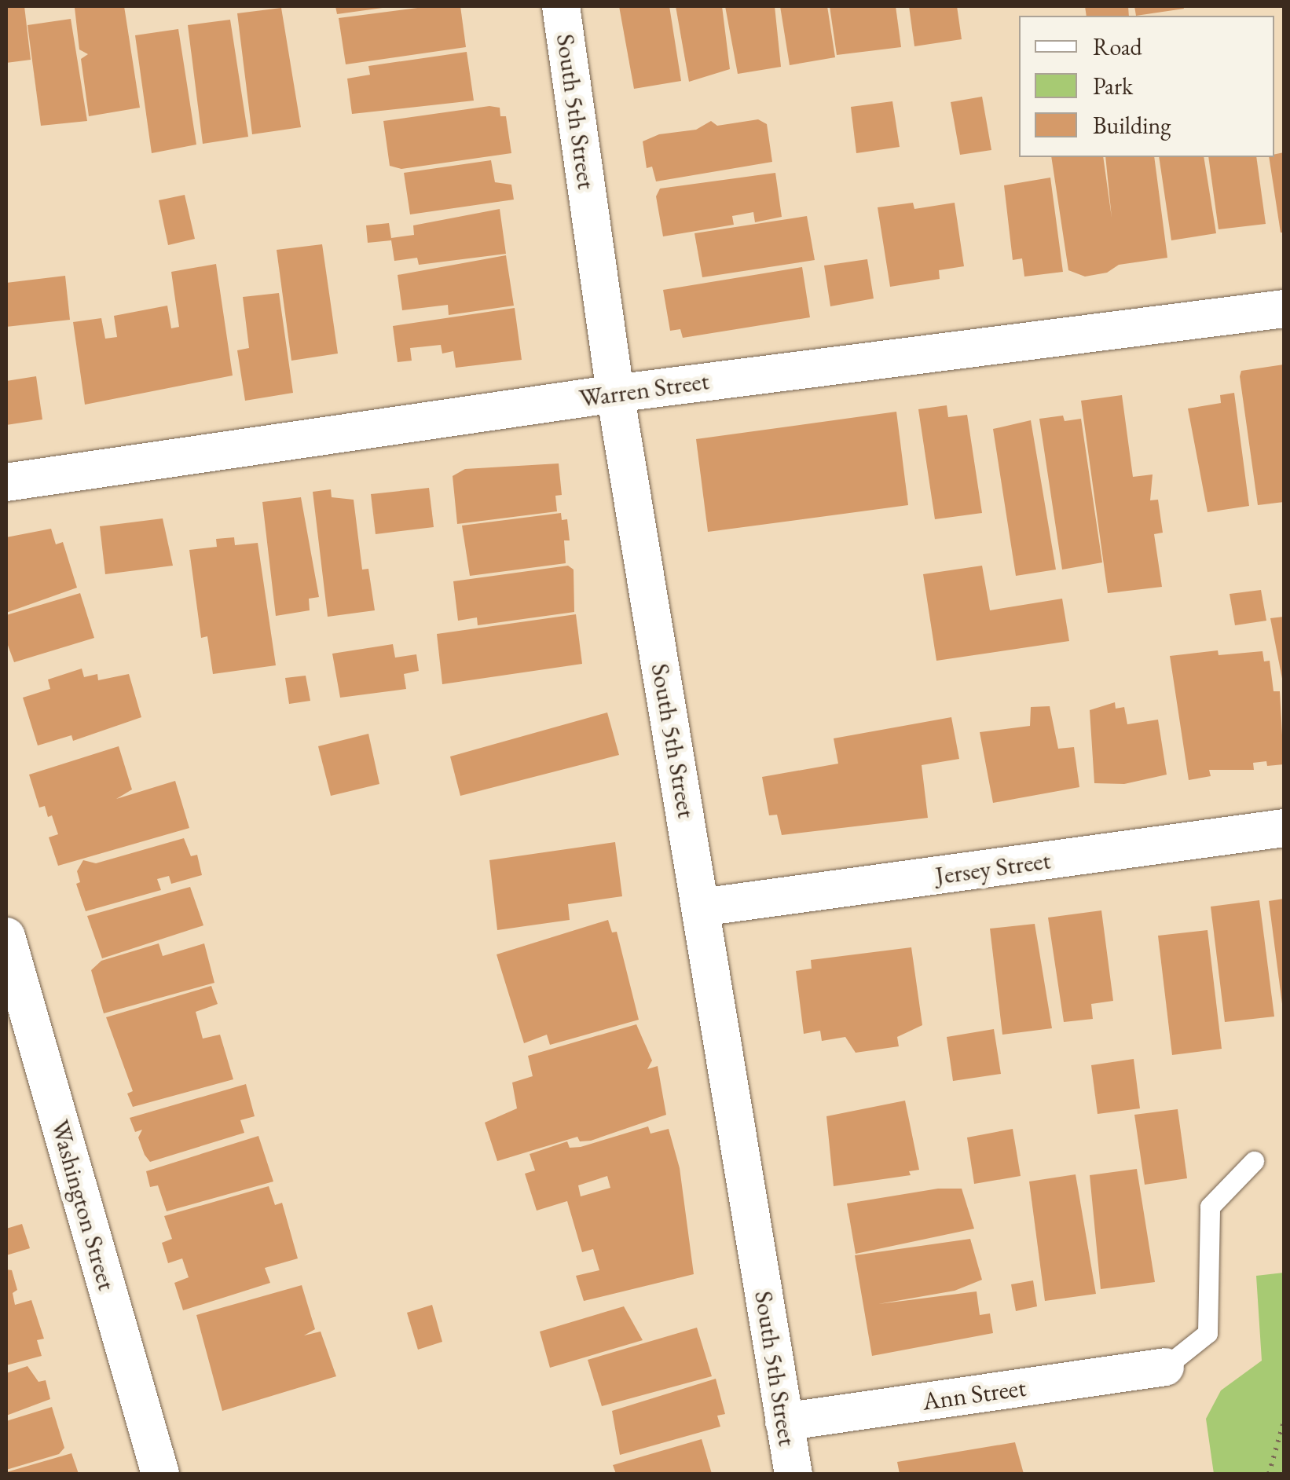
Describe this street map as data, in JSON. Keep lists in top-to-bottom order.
{
  "streets": {
    "street": [
      "South 5th Street",
      "Warren Street",
      "Jersey Street",
      "Washington Street",
      "Ann Street"
    ]
  },
  "crossings": [
    ["South 5th Street", "Warren Street"],
    ["South 5th Street", "Jersey Street"],
    ["South 5th Street", "Ann Street"]
  ],
  "legend": ["Road", "Park", "Building"]
}
